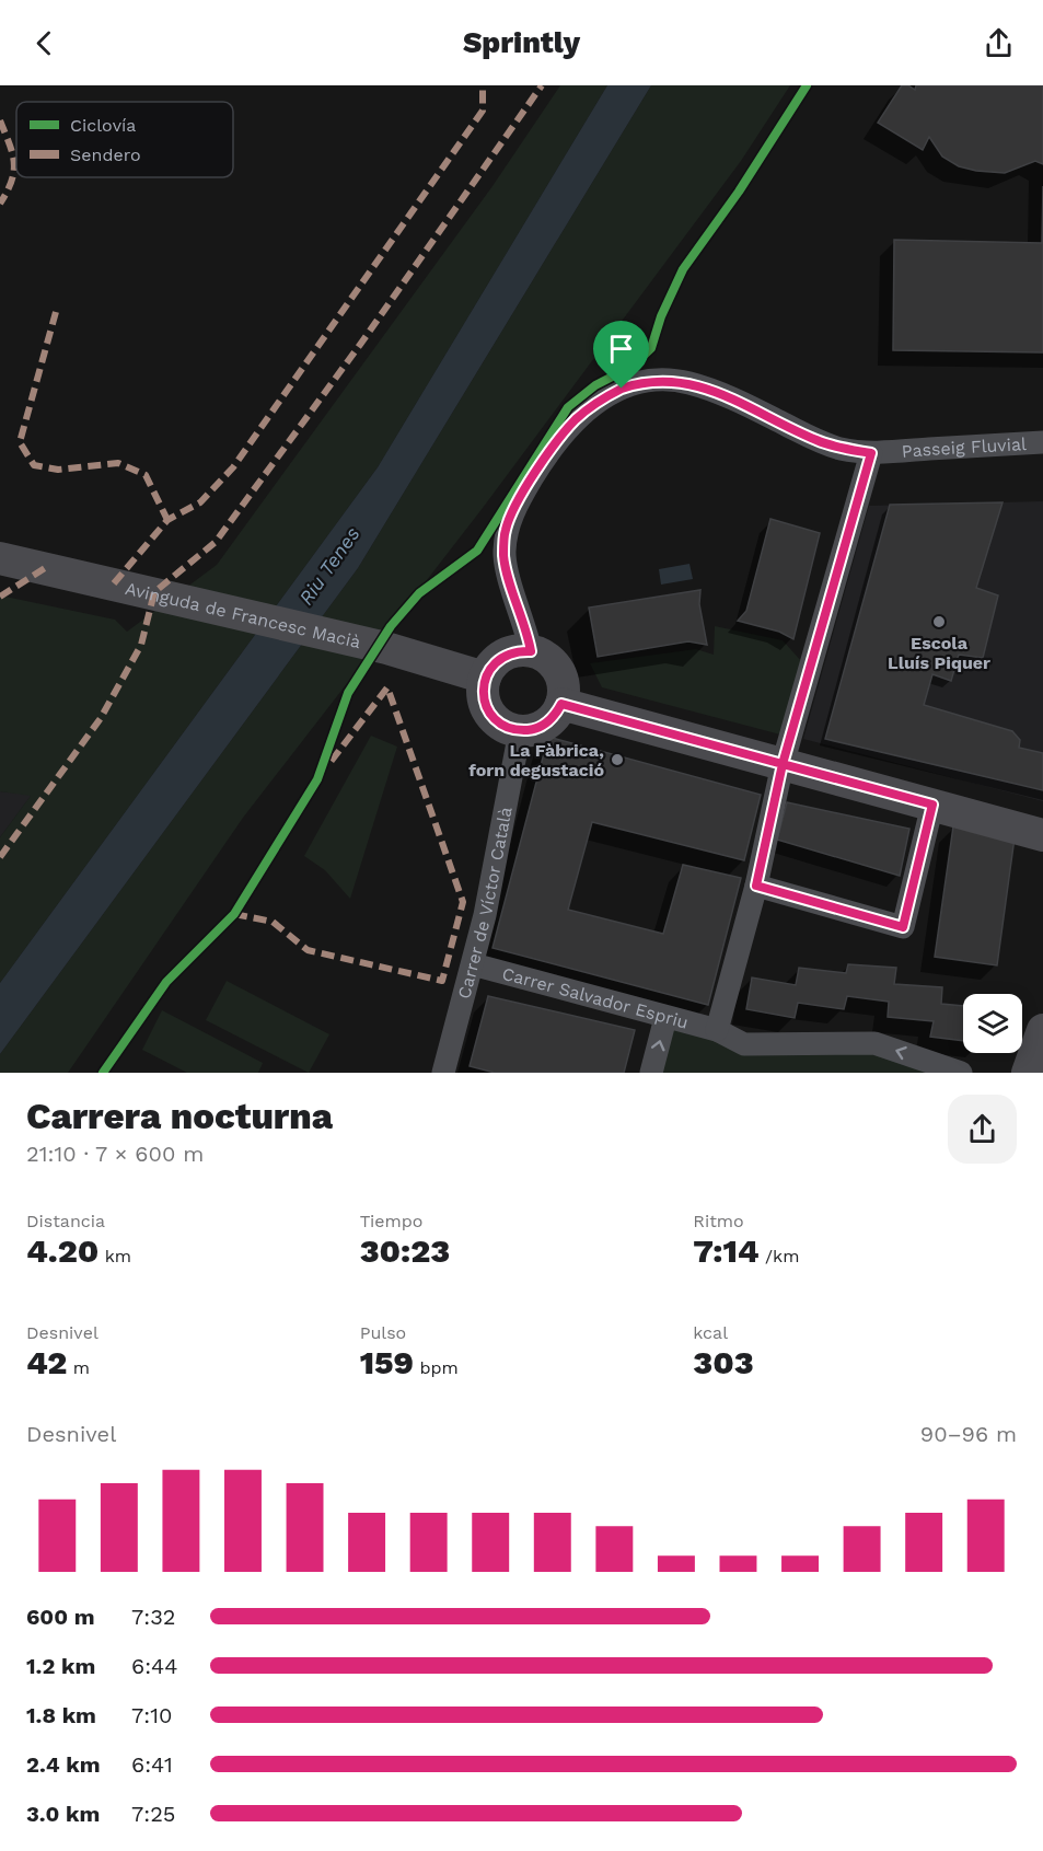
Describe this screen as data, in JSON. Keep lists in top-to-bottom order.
{
  "streets": {
    "street": [
      "Passeig Fluvial",
      "Avinguda de Francesc Macià",
      "Carrer de Víctor Català",
      "Carrer Salvador Espriu"
    ]
  },
  "crossings": [
    ["Passeig Fluvial", "Avinguda de Francesc Macià"],
    ["Passeig Fluvial", "Carrer de Víctor Català"],
    ["Avinguda de Francesc Macià", "Carrer de Víctor Català"],
    ["Carrer de Víctor Català", "Carrer Salvador Espriu"]
  ],
  "one_way": ["Carrer Salvador Espriu"],
  "water": ["Riu Tenes"],
  "places": ["Escola Lluís Piquer", "La Fàbrica, forn degustació"],
  "legend": ["Ciclovía", "Sendero"],
  "page": {
    "header": "Sprintly",
    "heading": ["Carrera nocturna", "21:10 · 7 × 600 m"],
    "stats": [
      ["Distancia", "4.20 km"],
      ["Tiempo", "30:23"],
      ["Ritmo", "7:14 /km"],
      ["Desnivel", "42 m"],
      ["Pulso", "159 bpm"],
      ["kcal", "303"]
    ],
    "chart": ["Desnivel", "90–96 m"],
    "list": [
      {
        "name": "600 m",
        "note": "7:32"
      },
      {
        "name": "1.2 km",
        "note": "6:44"
      },
      {
        "name": "1.8 km",
        "note": "7:10"
      },
      {
        "name": "2.4 km",
        "note": "6:41"
      },
      {
        "name": "3.0 km",
        "note": "7:25"
      }
    ]
  }
}
